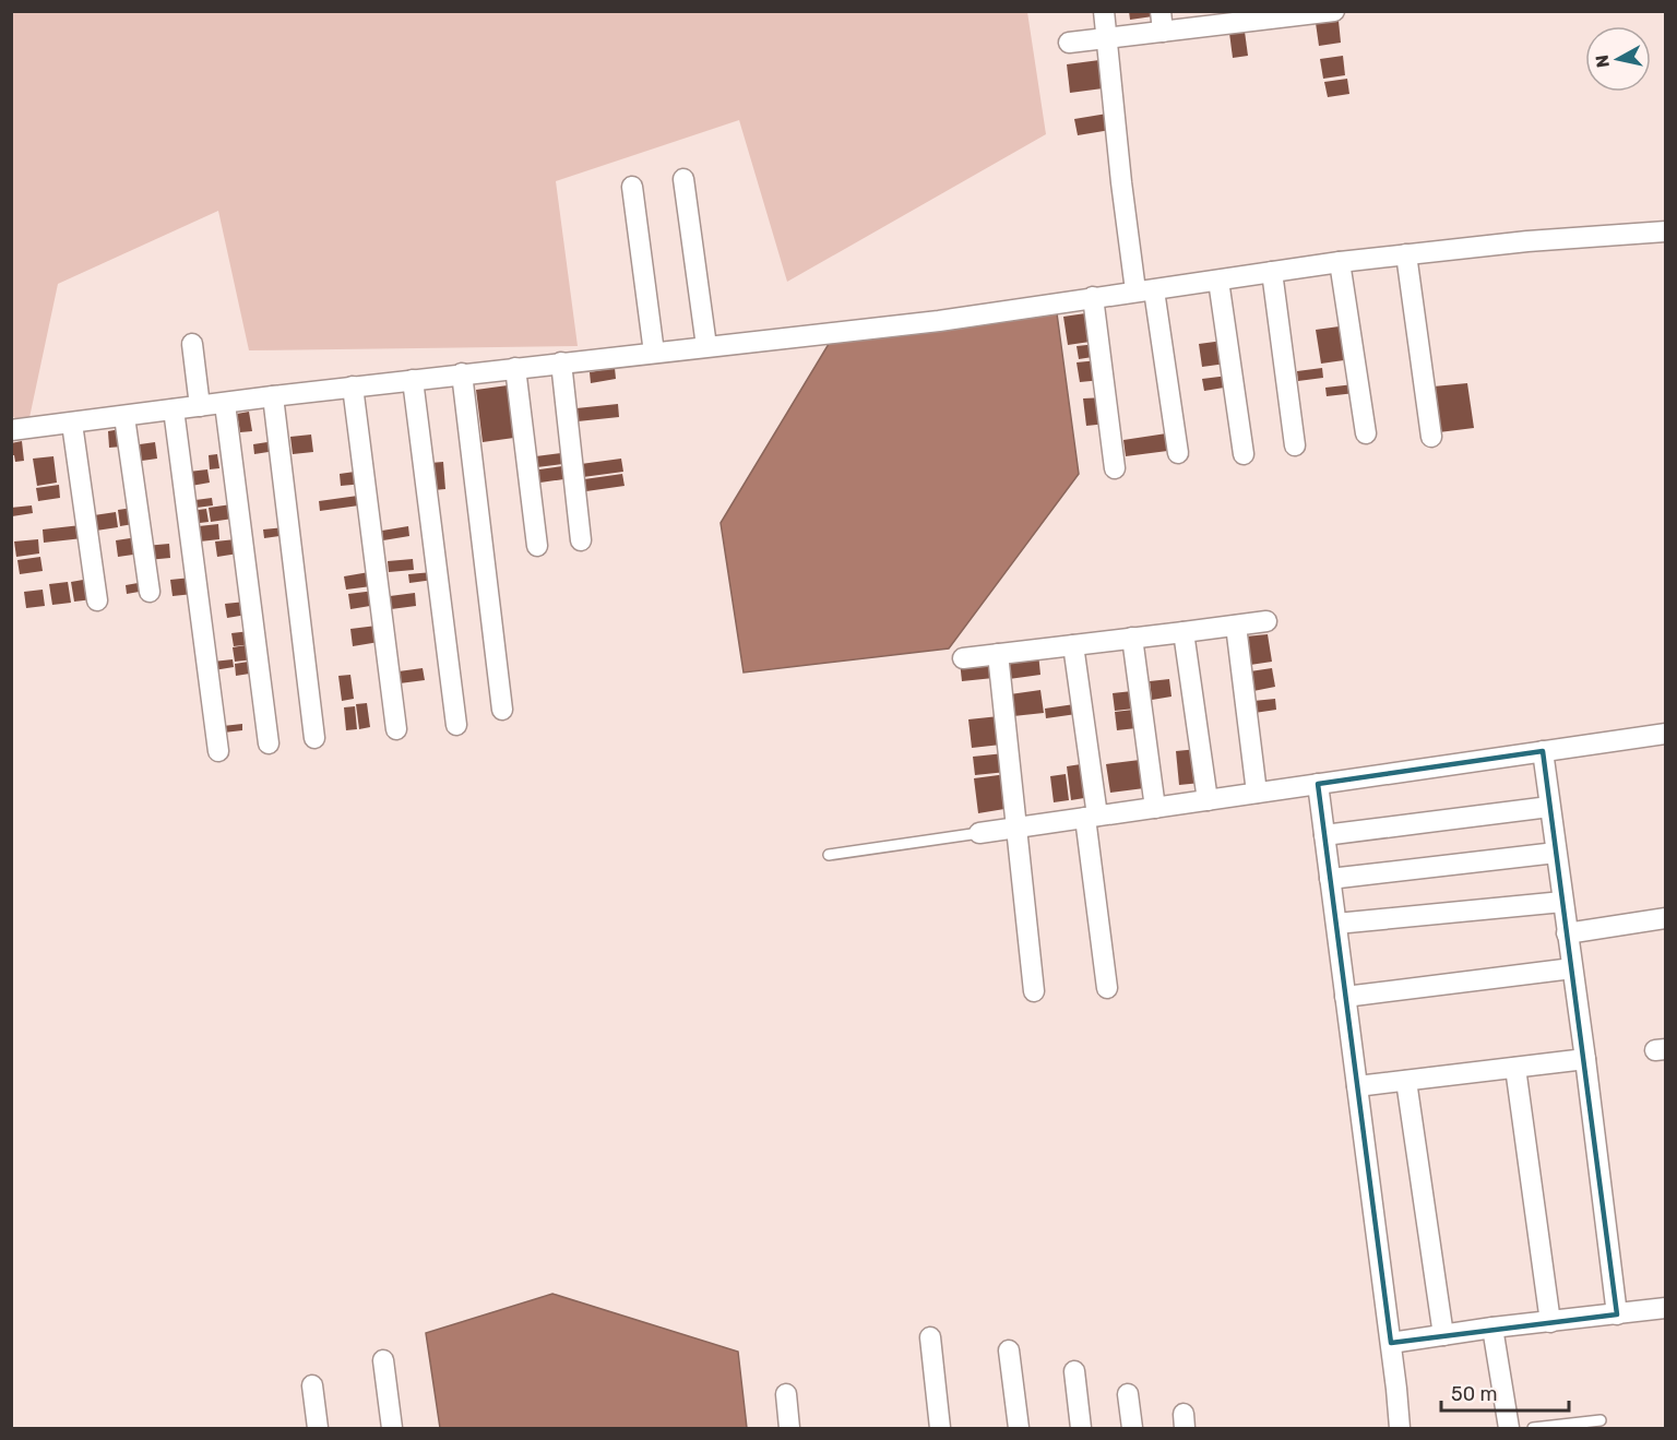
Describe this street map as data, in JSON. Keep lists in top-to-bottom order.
{
  "scale_bar": "50 m",
  "north": "left"
}
